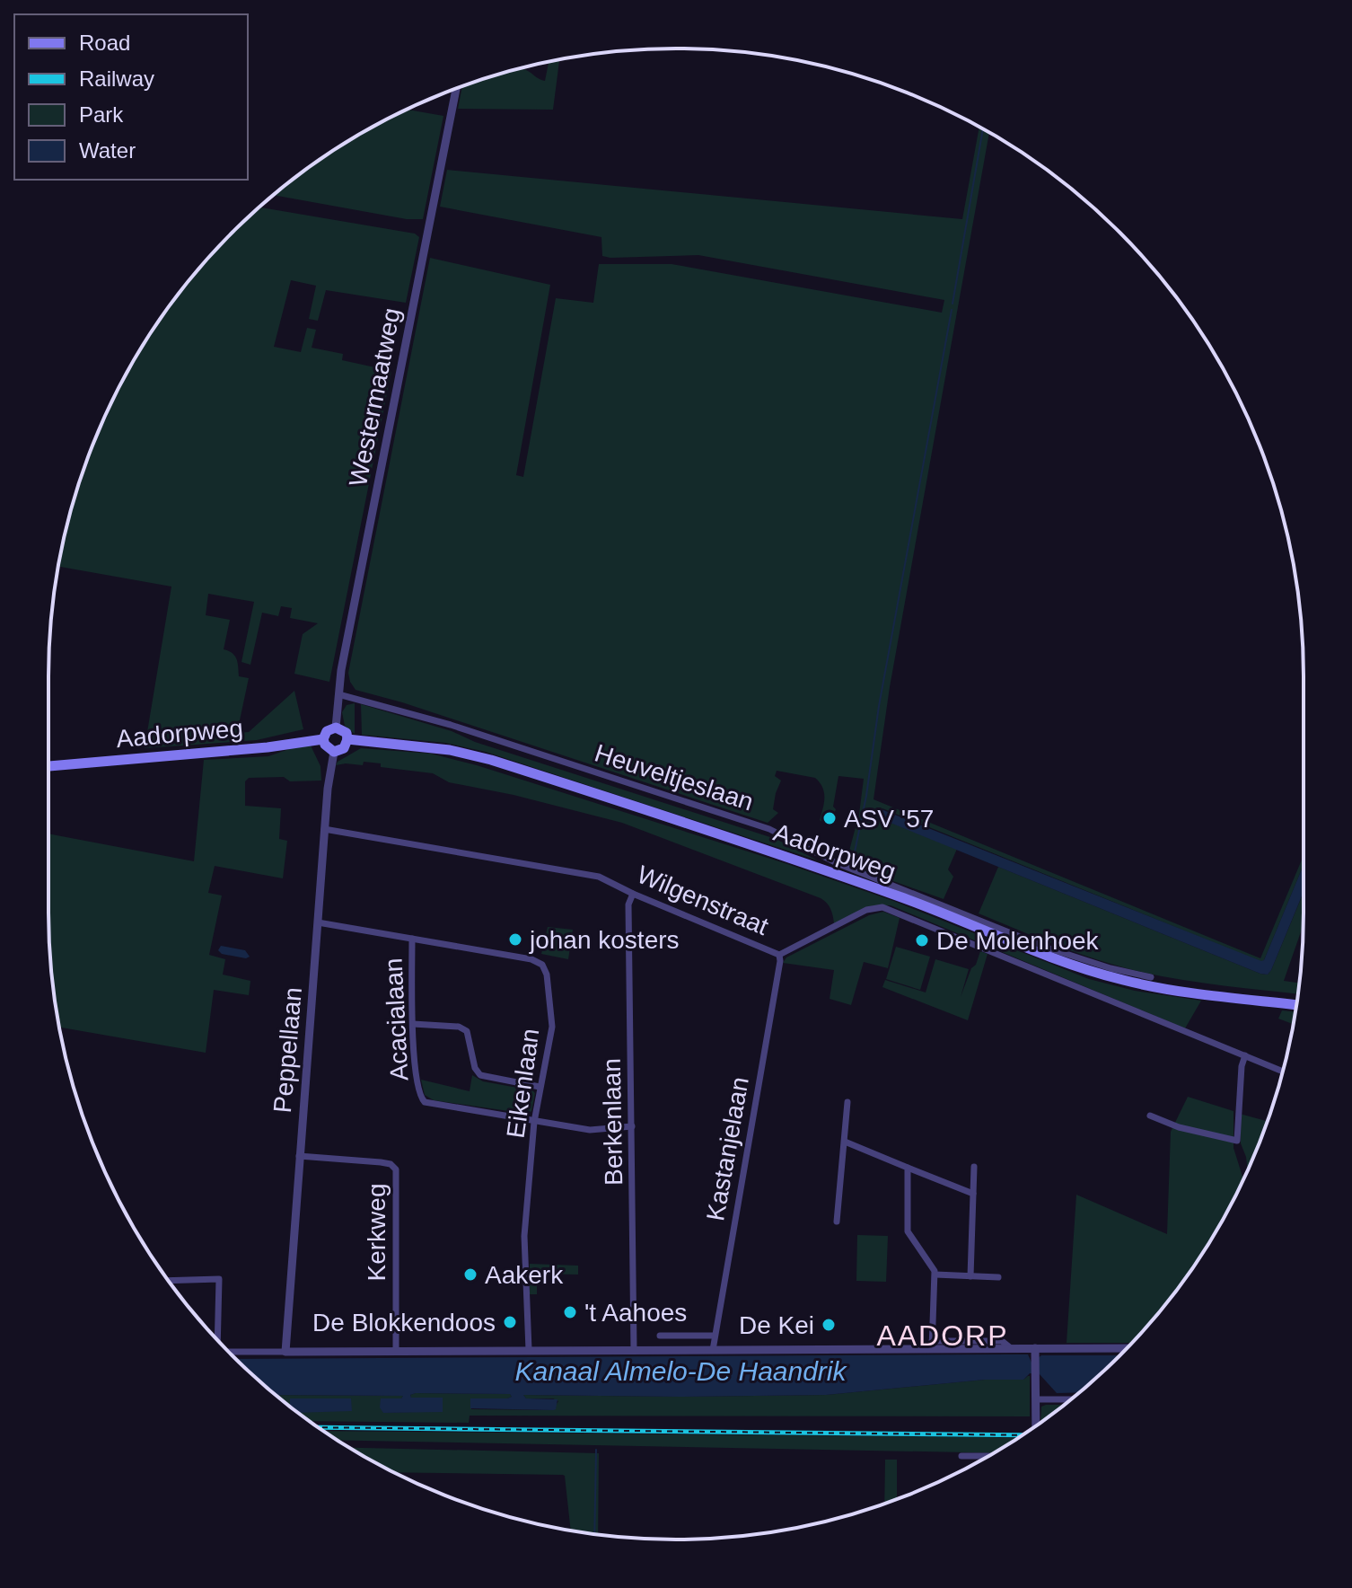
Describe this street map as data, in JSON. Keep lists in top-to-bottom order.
{
  "streets": {
    "main road": ["Aadorpweg"],
    "street": [
      "Westermaatweg",
      "Heuveltjeslaan",
      "Wilgenstraat",
      "Acacialaan",
      "Peppellaan",
      "Eikenlaan",
      "Berkenlaan",
      "Kastanjelaan",
      "Kerkweg"
    ]
  },
  "crossings": [
    ["Westermaatweg", "Aadorpweg"],
    ["Westermaatweg", "Heuveltjeslaan"],
    ["Westermaatweg", "Peppellaan"],
    ["Aadorpweg", "Peppellaan"],
    ["Wilgenstraat", "Peppellaan"],
    ["Wilgenstraat", "Berkenlaan"],
    ["Wilgenstraat", "Kastanjelaan"],
    ["Acacialaan", "Eikenlaan"],
    ["Acacialaan", "Berkenlaan"],
    ["Peppellaan", "Eikenlaan"],
    ["Peppellaan", "Kerkweg"]
  ],
  "districts": ["AADORP"],
  "water": ["Kanaal Almelo-De Haandrik"],
  "places": [
    "ASV '57",
    "johan kosters",
    "De Molenhoek",
    "Aakerk",
    "'t Aahoes",
    "De Blokkendoos",
    "De Kei"
  ],
  "legend": [
    "Road",
    "Railway",
    "Park",
    "Water"
  ]
}
